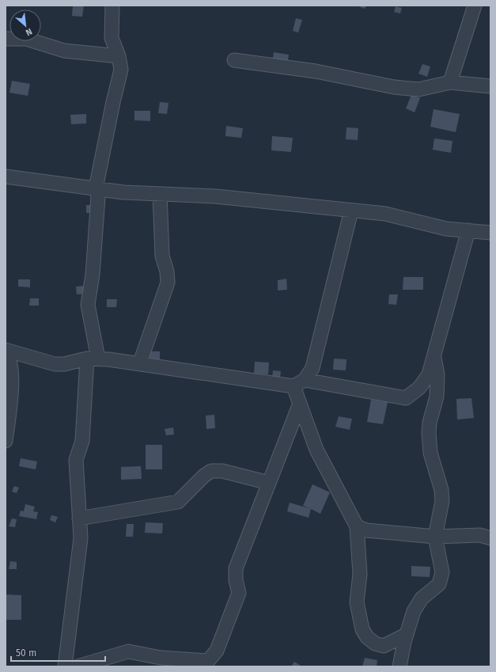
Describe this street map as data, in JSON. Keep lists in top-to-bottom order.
{
  "scale_bar": "50 m",
  "north": "bottom right"
}
